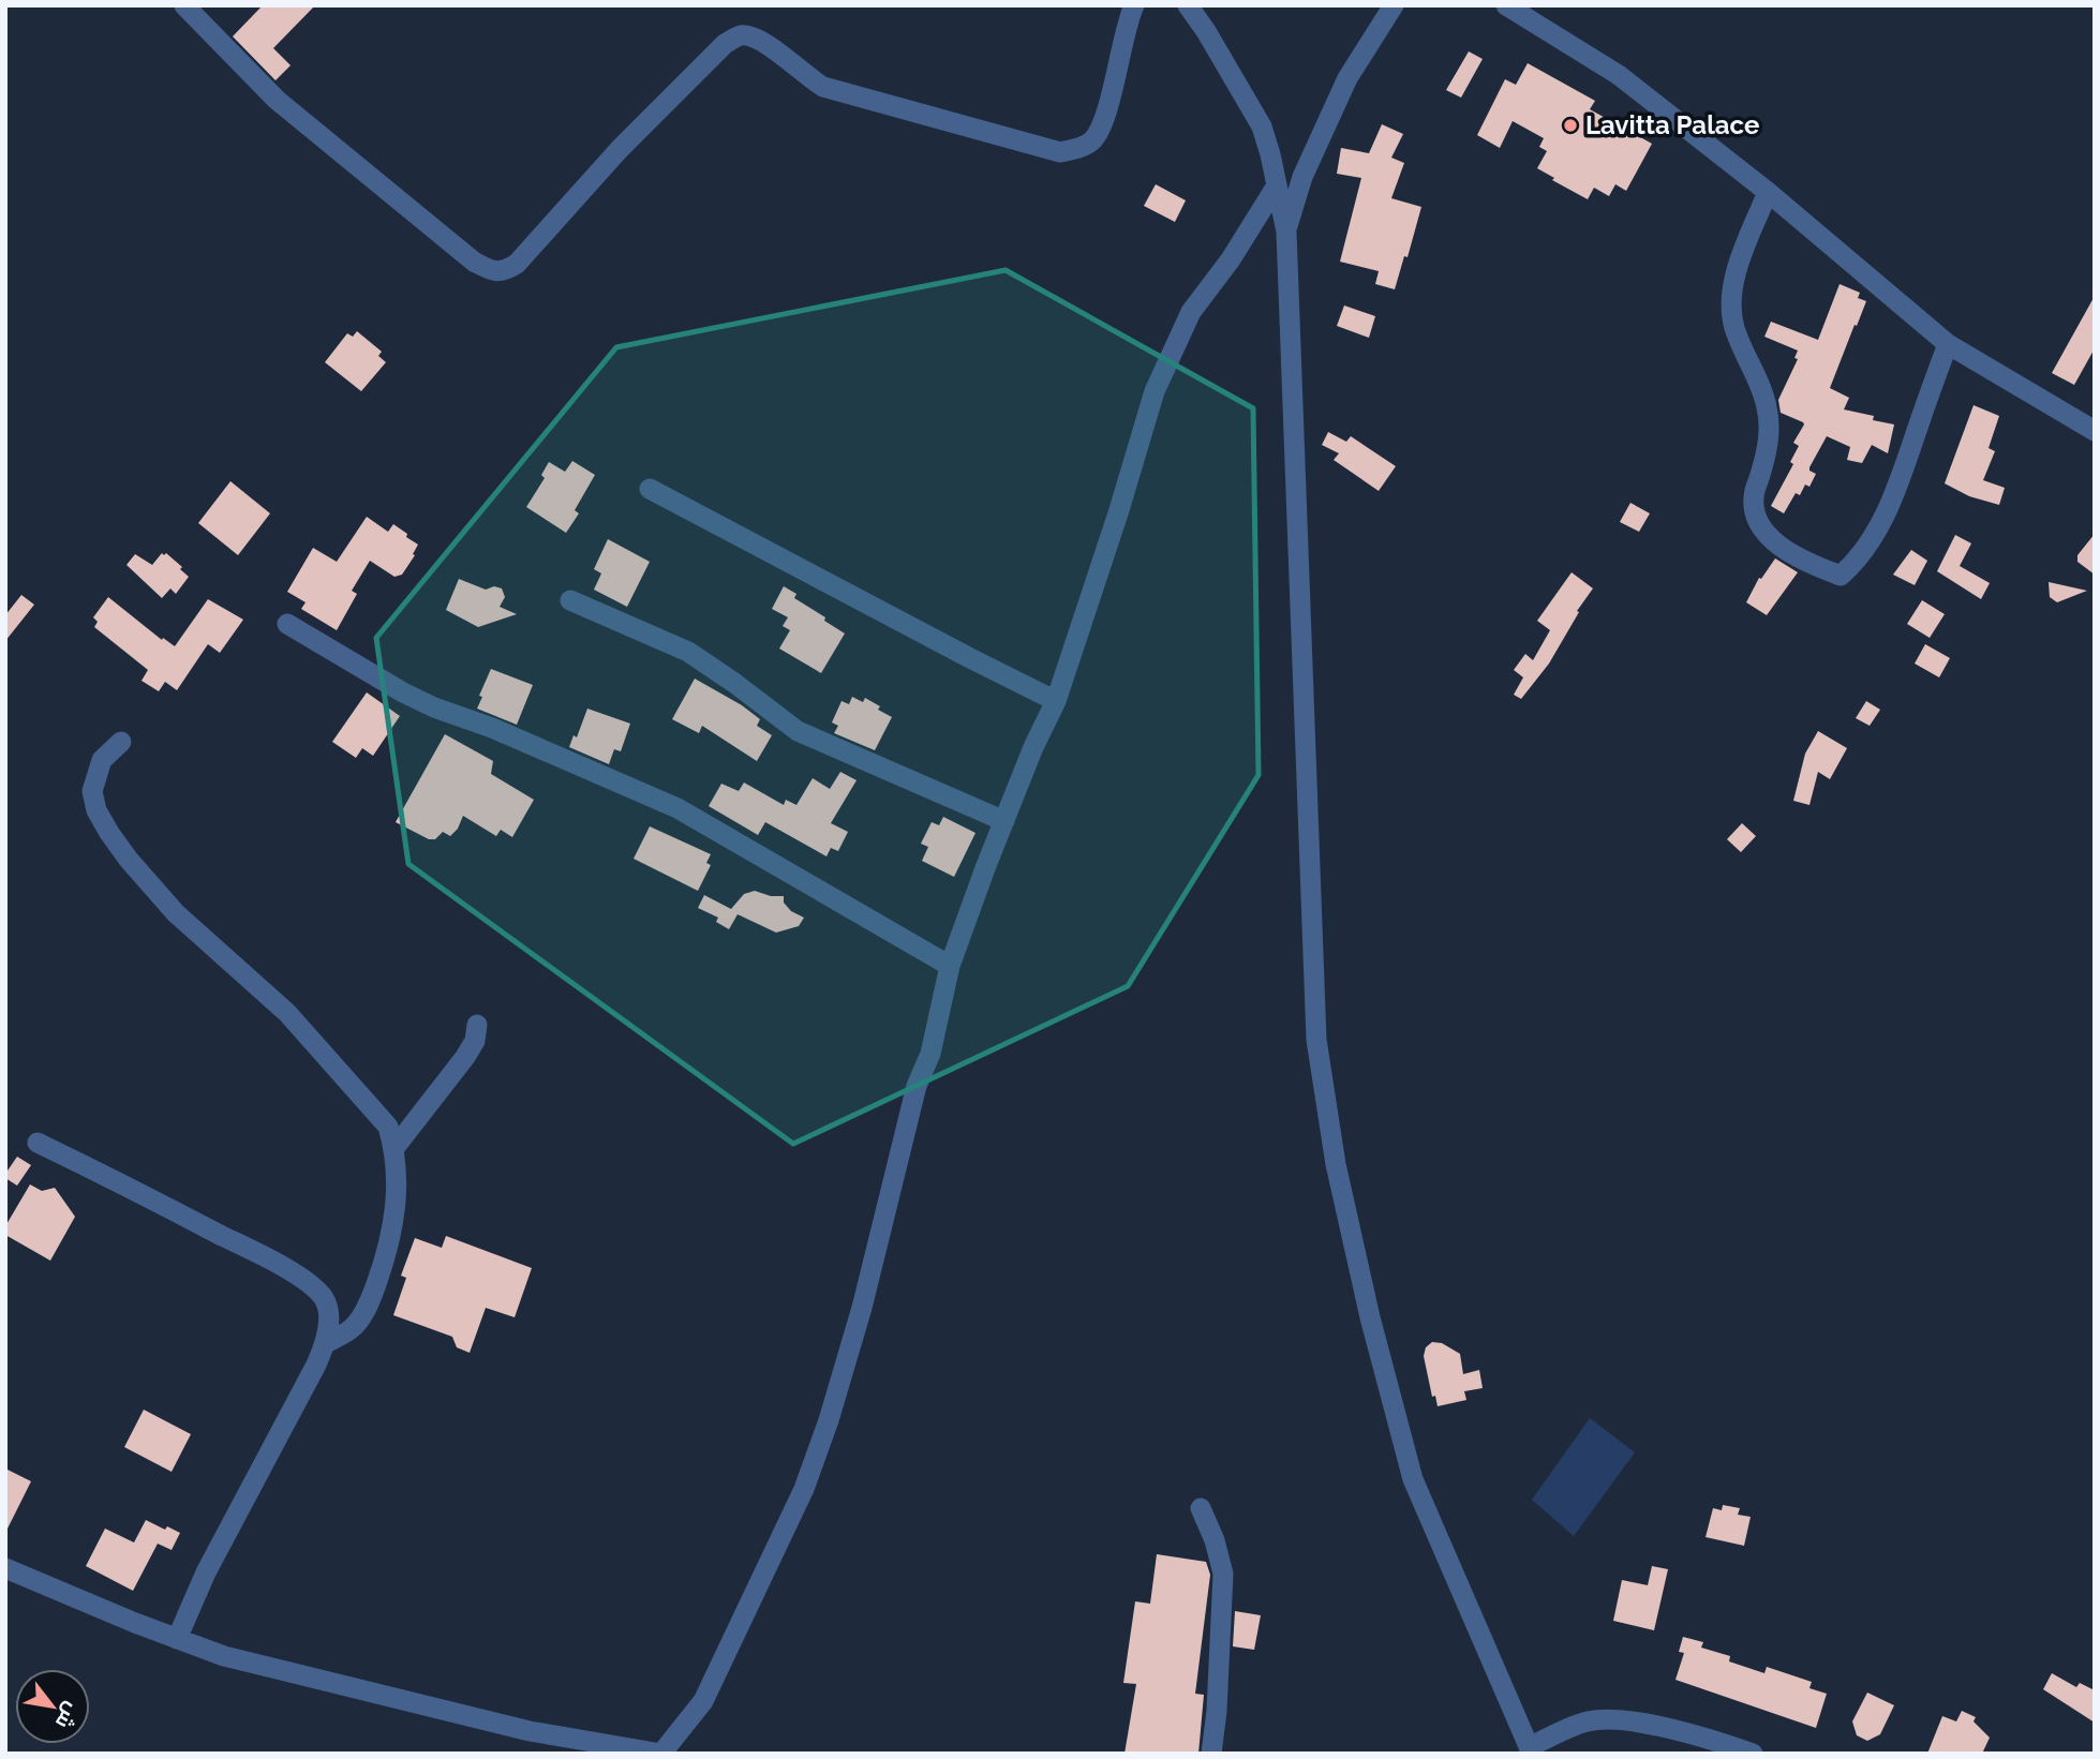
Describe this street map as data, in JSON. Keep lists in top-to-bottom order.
{
  "places": ["Lavitta Palace"],
  "north": "bottom right"
}
